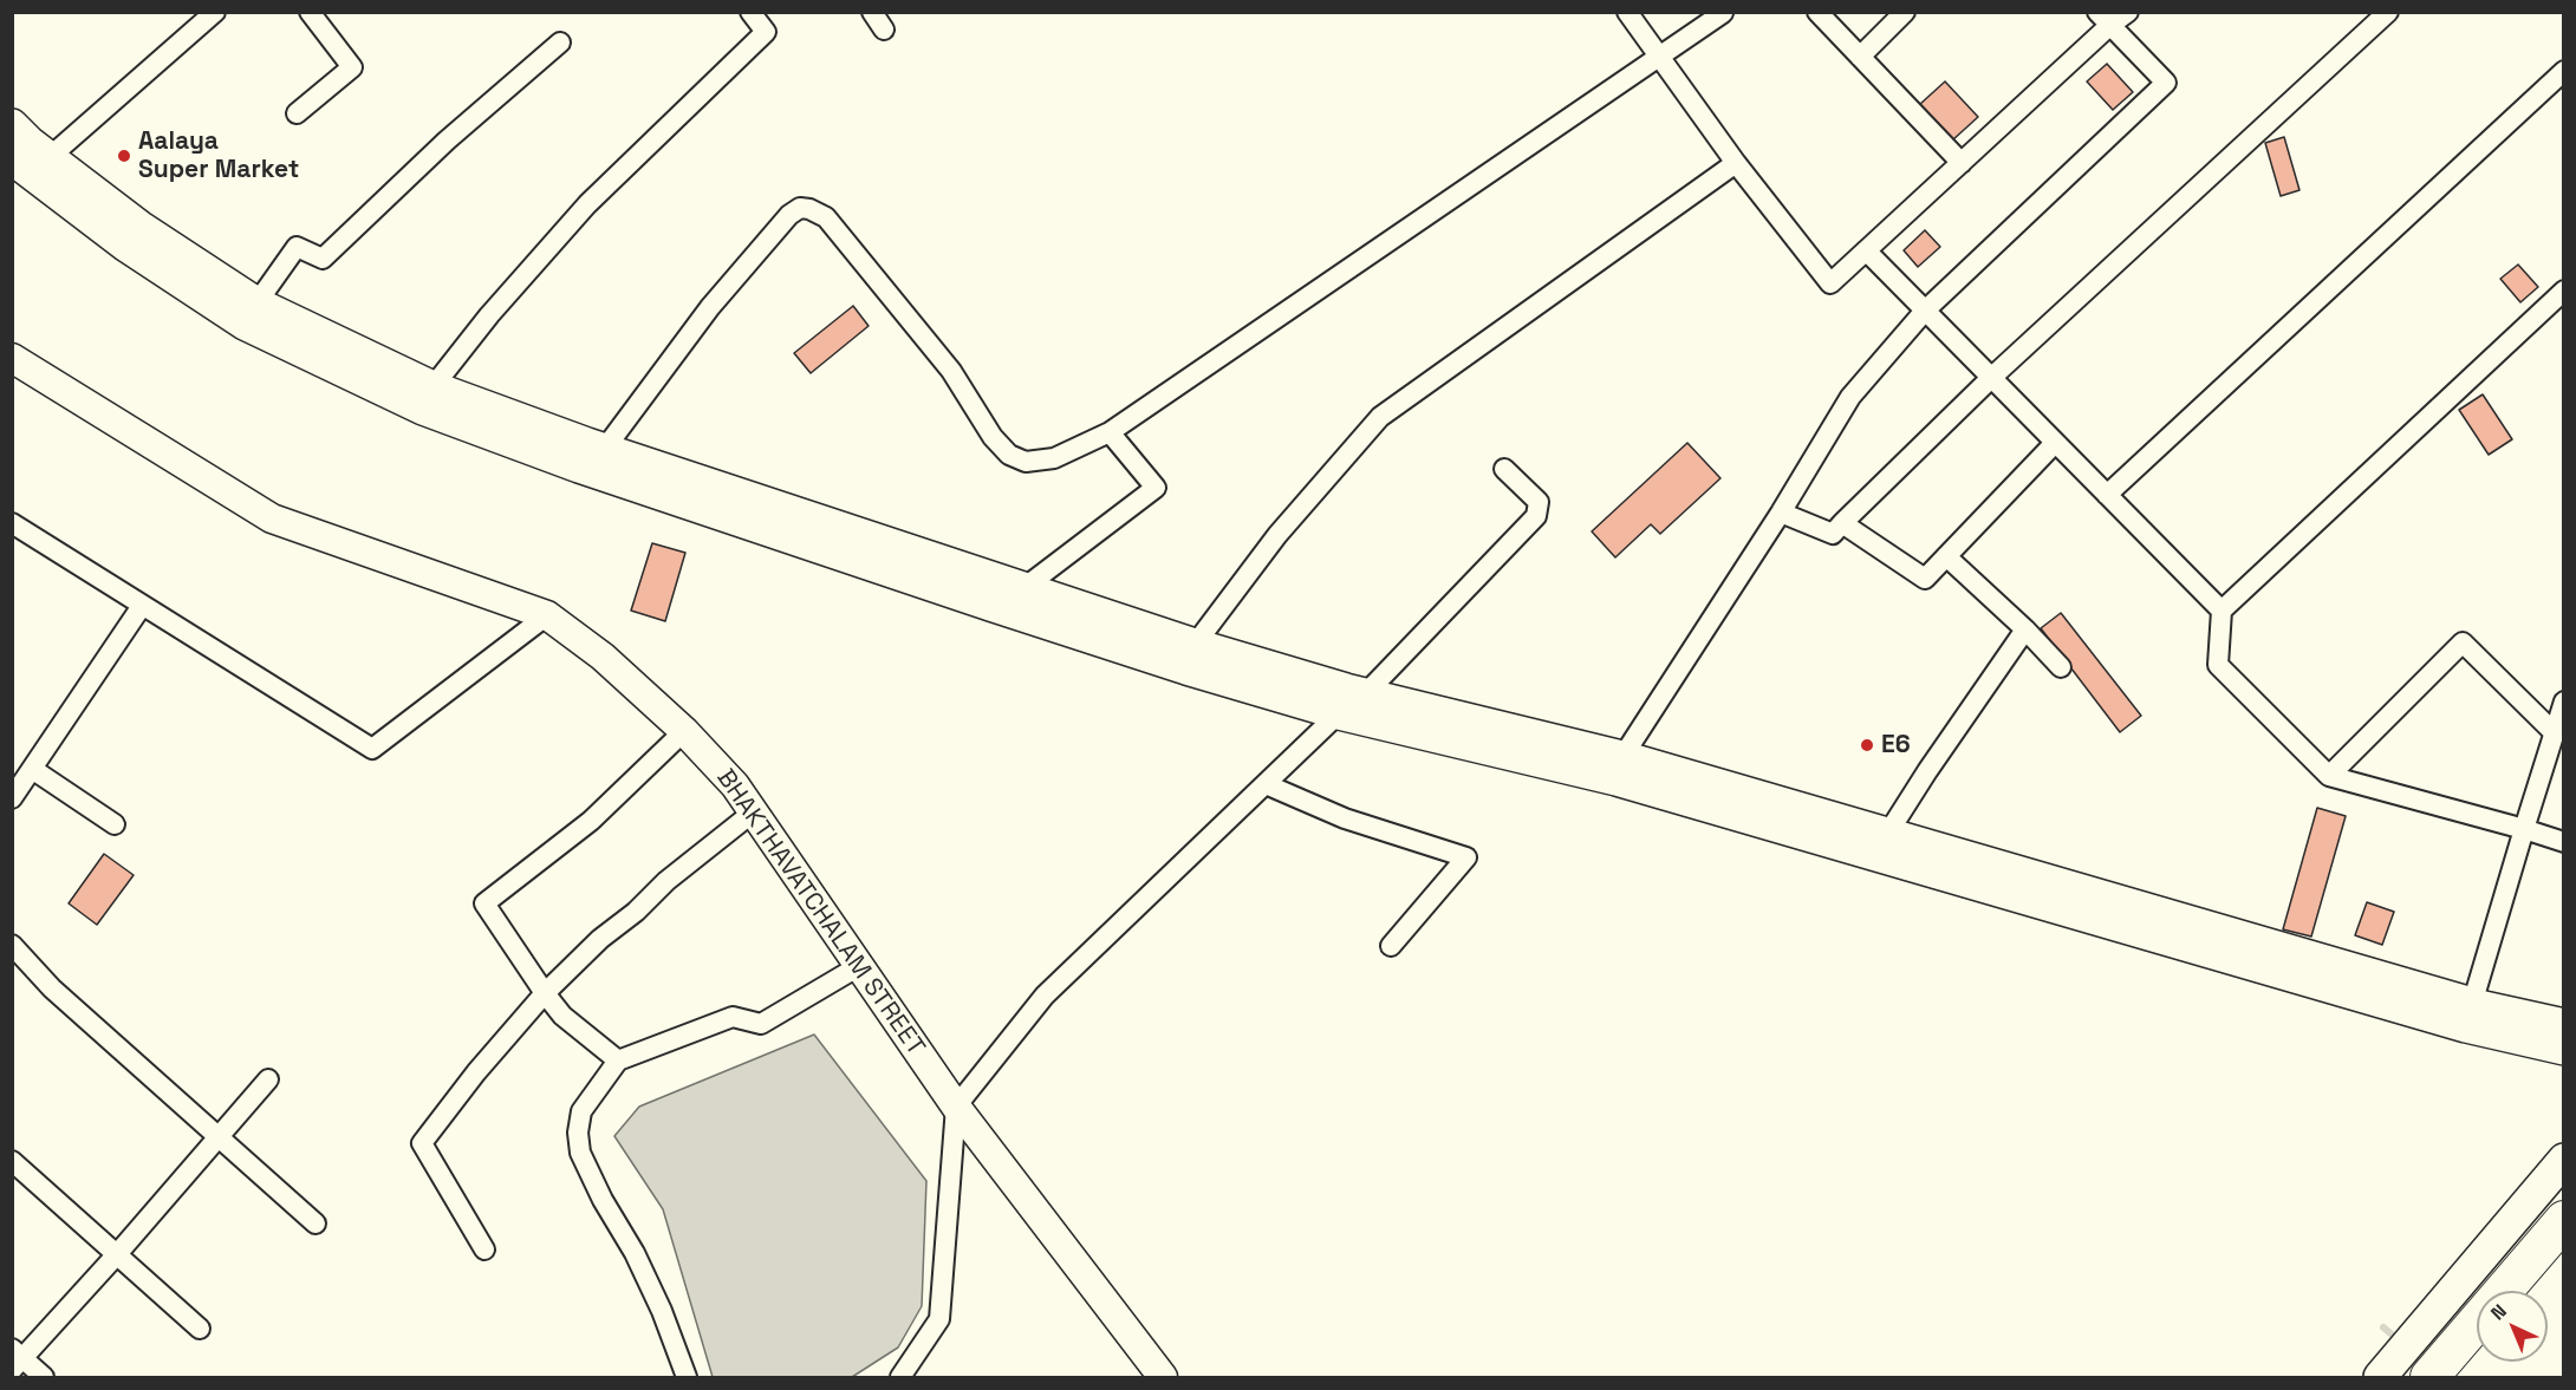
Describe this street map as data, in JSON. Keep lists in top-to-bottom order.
{
  "streets": {
    "street": ["BHAKTHAVATCHALAM STREET"]
  },
  "places": ["Aalaya Super Market", "E6"],
  "north": "top left"
}
